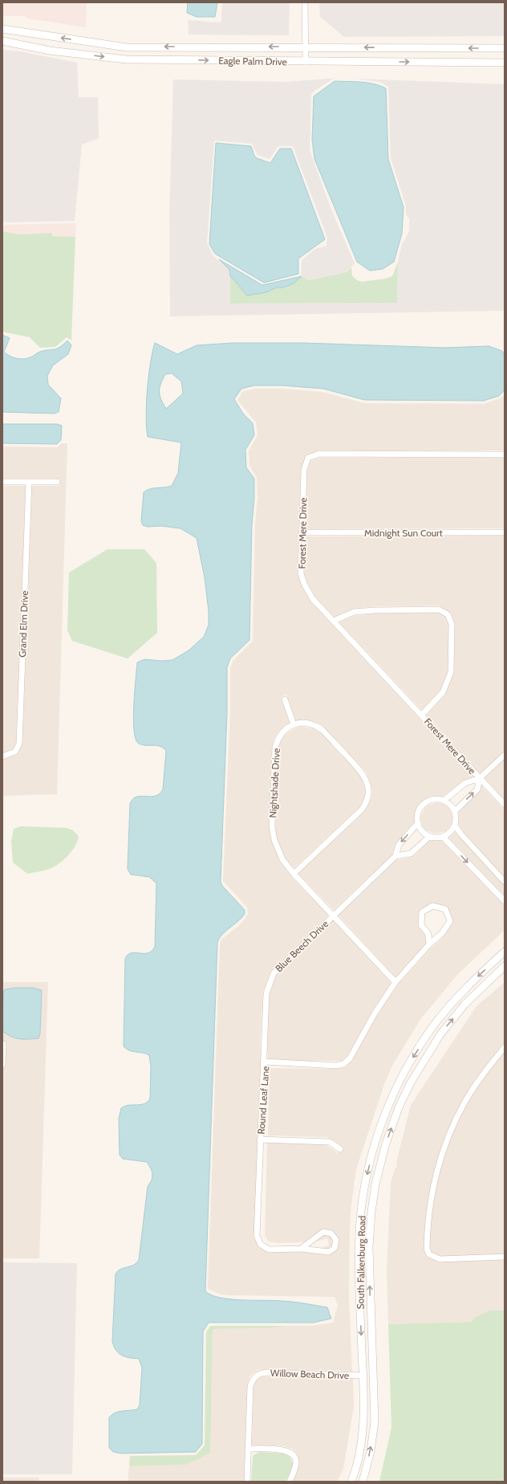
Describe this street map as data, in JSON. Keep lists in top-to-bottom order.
{
  "streets": {
    "street": [
      "Eagle Palm Drive",
      "Midnight Sun Court",
      "Forest Mere Drive",
      "Grand Elm Drive",
      "Nightshade Drive",
      "Blue Beech Drive",
      "Round Leaf Lane",
      "South Falkenburg Road",
      "Willow Beach Drive"
    ]
  },
  "crossings": [
    ["Midnight Sun Court", "Forest Mere Drive"],
    ["Nightshade Drive", "Blue Beech Drive"],
    ["Nightshade Drive", "Round Leaf Lane"],
    ["Blue Beech Drive", "Round Leaf Lane"],
    ["South Falkenburg Road", "Willow Beach Drive"]
  ]
}
